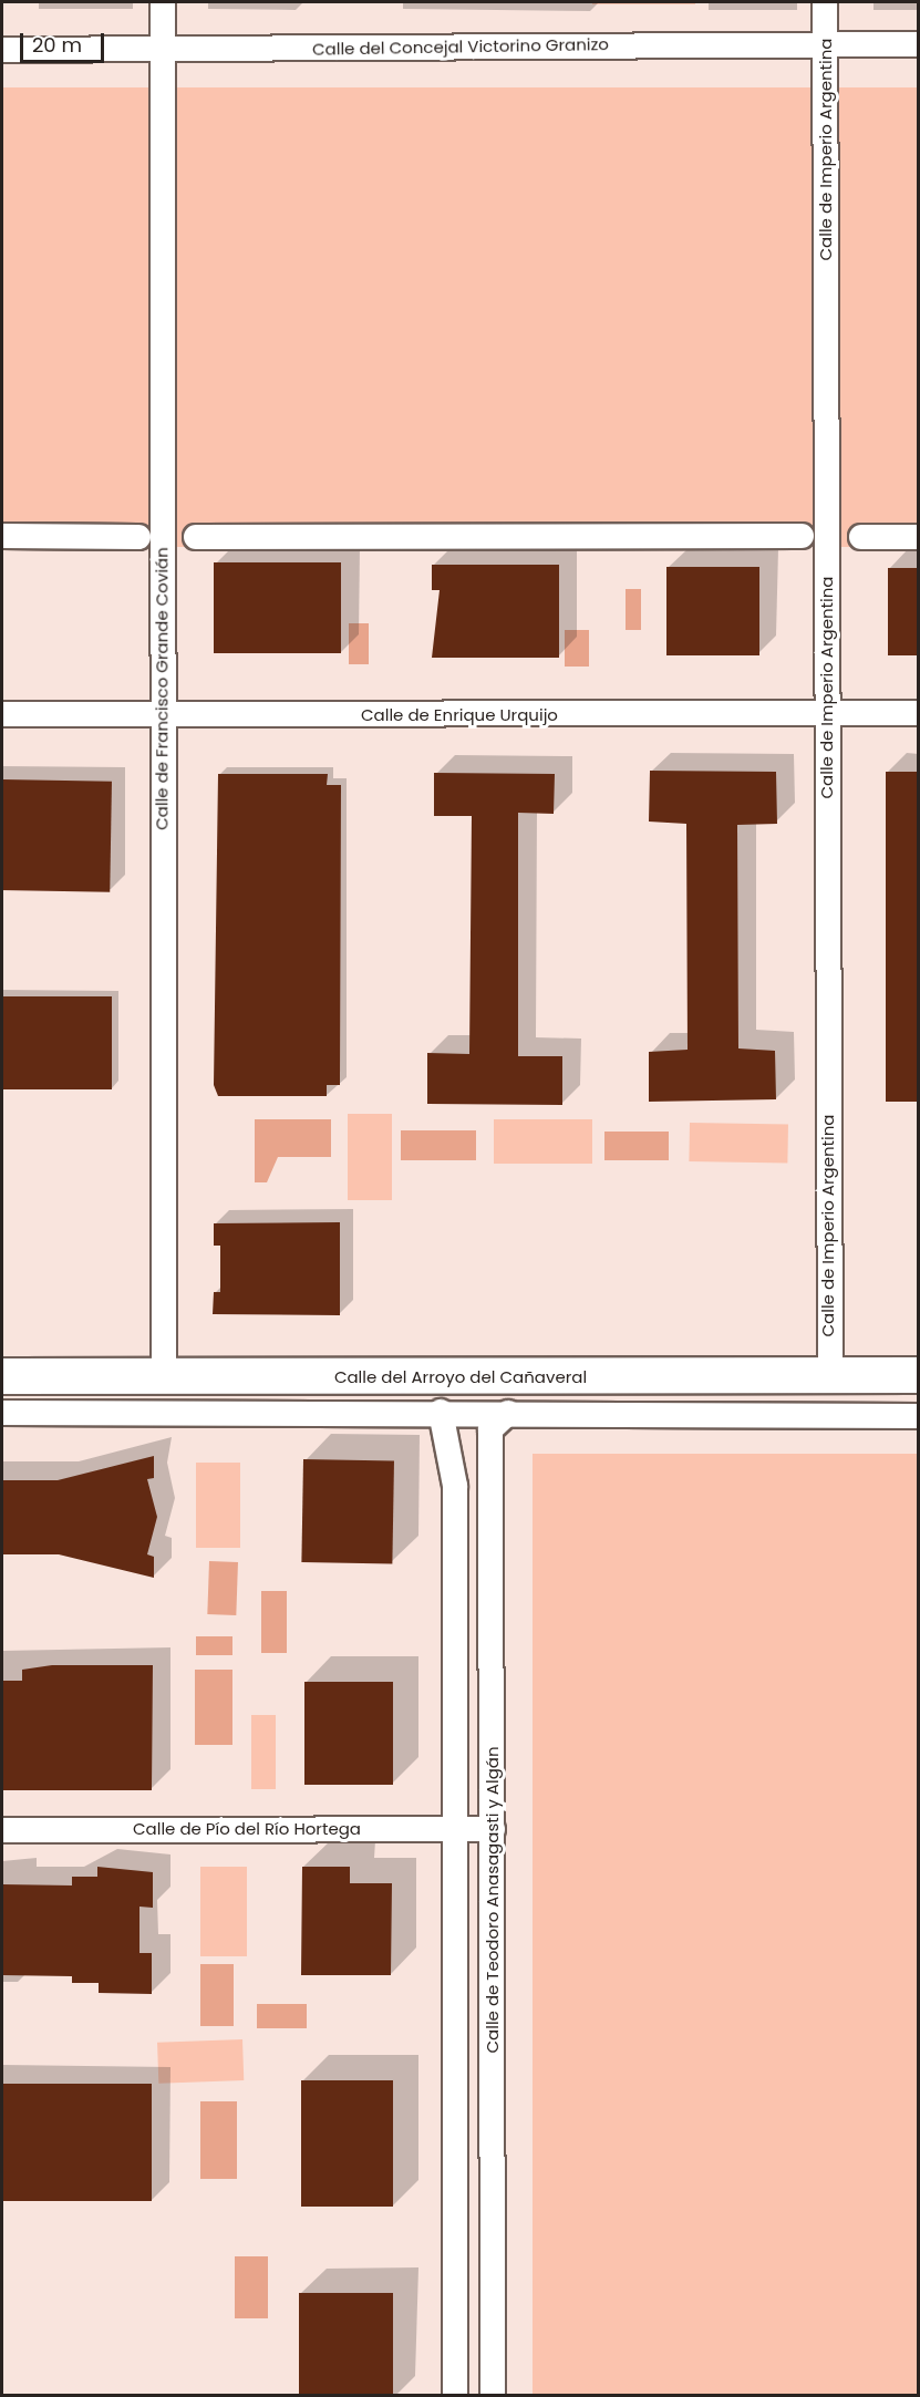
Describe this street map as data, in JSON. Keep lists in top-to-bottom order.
{
  "streets": {
    "main road": ["Calle del Arroyo del Cañaveral"],
    "street": [
      "Calle del Concejal Victorino Granizo",
      "Calle de Imperio Argentina",
      "Calle de Francisco Grande Covián",
      "Calle de Enrique Urquijo",
      "Calle de Pío del Río Hortega",
      "Calle de Teodoro Anasagasti y Algán"
    ]
  },
  "crossings": [
    ["Calle del Concejal Victorino Granizo", "Calle de Imperio Argentina"],
    ["Calle del Concejal Victorino Granizo", "Calle de Francisco Grande Covián"],
    ["Calle de Imperio Argentina", "Calle de Enrique Urquijo"],
    ["Calle de Imperio Argentina", "Calle del Arroyo del Cañaveral"],
    ["Calle de Francisco Grande Covián", "Calle de Enrique Urquijo"],
    ["Calle de Francisco Grande Covián", "Calle del Arroyo del Cañaveral"],
    ["Calle del Arroyo del Cañaveral", "Calle de Teodoro Anasagasti y Algán"],
    ["Calle de Pío del Río Hortega", "Calle de Teodoro Anasagasti y Algán"]
  ],
  "scale_bar": "20 m"
}
